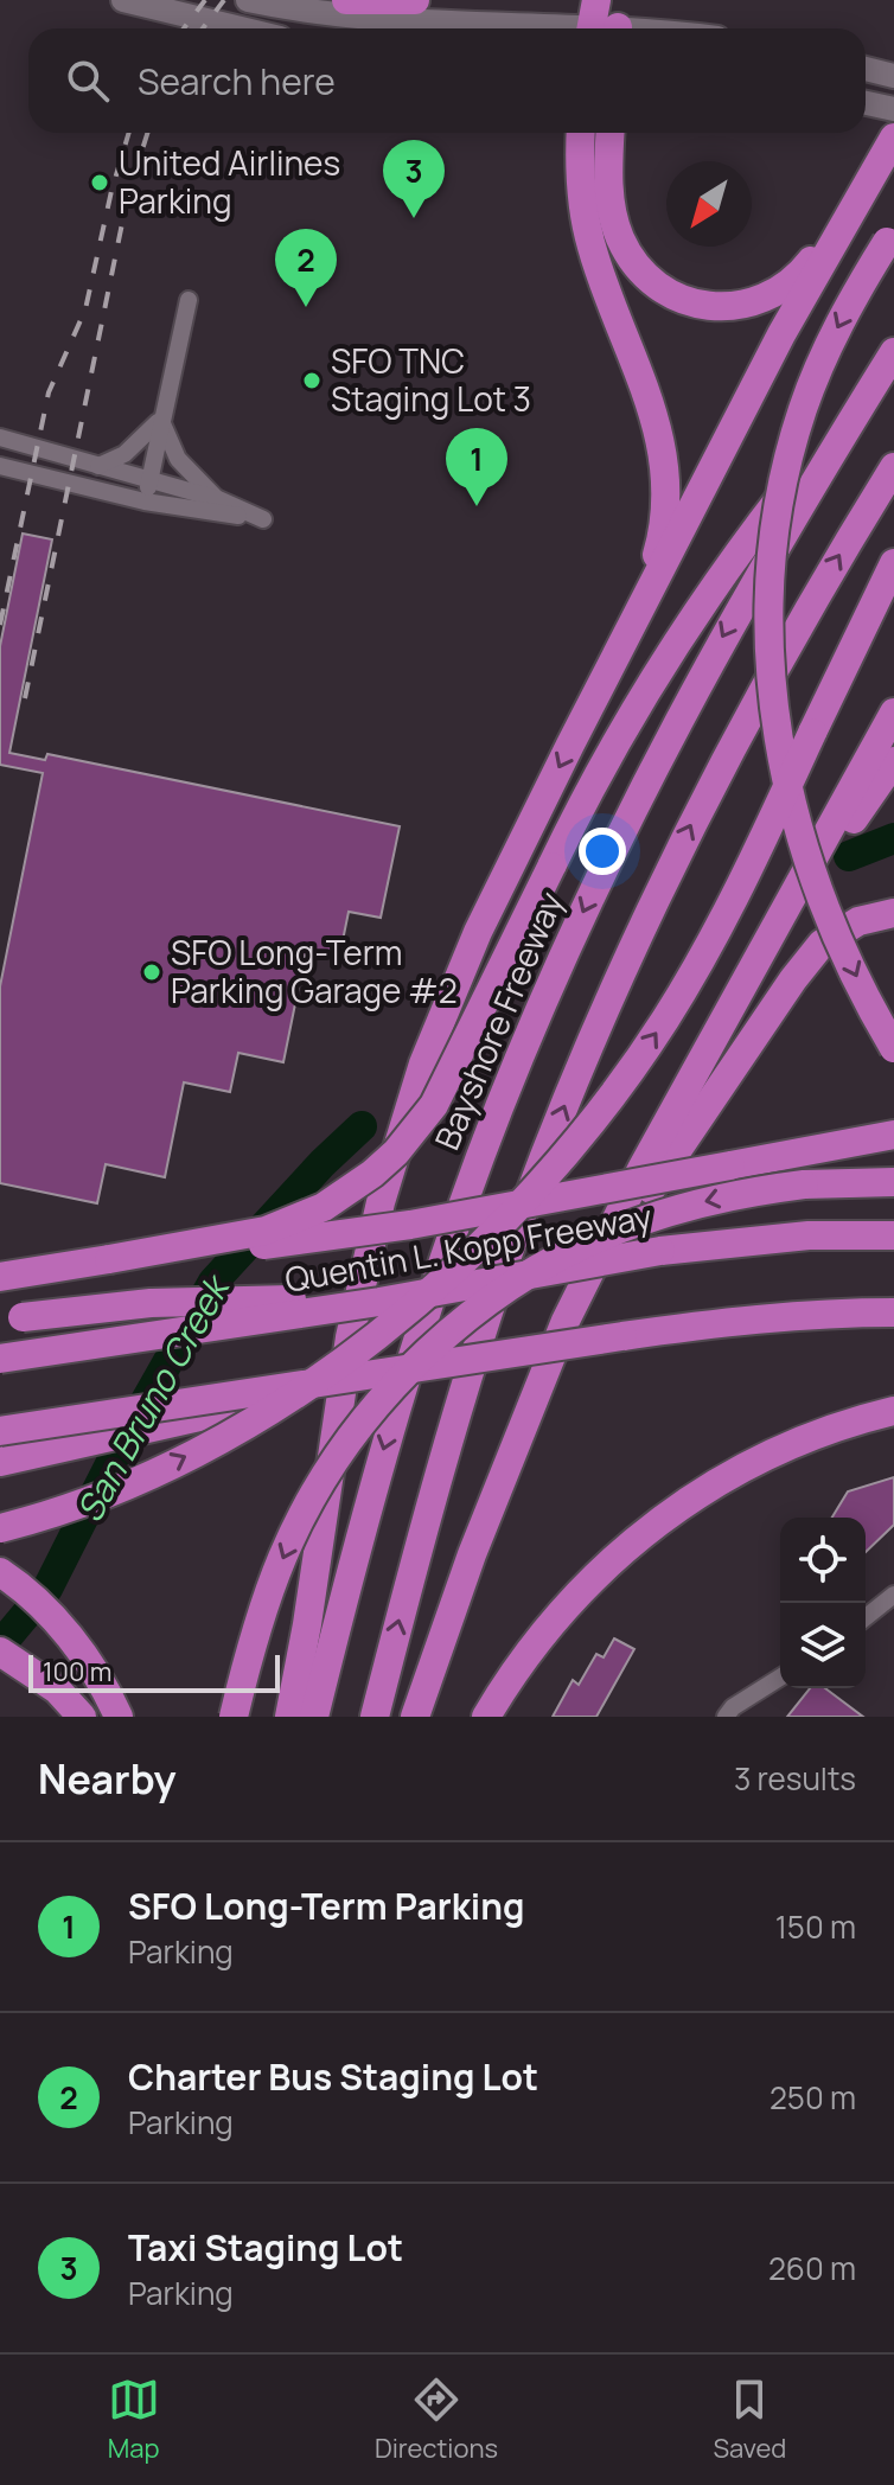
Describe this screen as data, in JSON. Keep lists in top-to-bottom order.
{
  "streets": {
    "highway": ["Bayshore Freeway", "Quentin L. Kopp Freeway"]
  },
  "water": ["San Bruno Creek"],
  "places": ["United Airlines Parking", "SFO TNC Staging Lot 3", "SFO Long-Term Parking Garage #2"],
  "scale_bar": "100 m",
  "north": "bottom left",
  "page": {
    "search": "Search here",
    "pins": ["3", "2", "1"],
    "scale": "100 m",
    "heading": ["Nearby", "3 results"],
    "list": [
      {
        "mark": "1",
        "name": "SFO Long-Term Parking",
        "note": "Parking",
        "value": "150 m"
      },
      {
        "mark": "2",
        "name": "Charter Bus Staging Lot",
        "note": "Parking",
        "value": "250 m"
      },
      {
        "mark": "3",
        "name": "Taxi Staging Lot",
        "note": "Parking",
        "value": "260 m"
      }
    ],
    "nav": ["Map", "Directions", "Saved"]
  }
}
